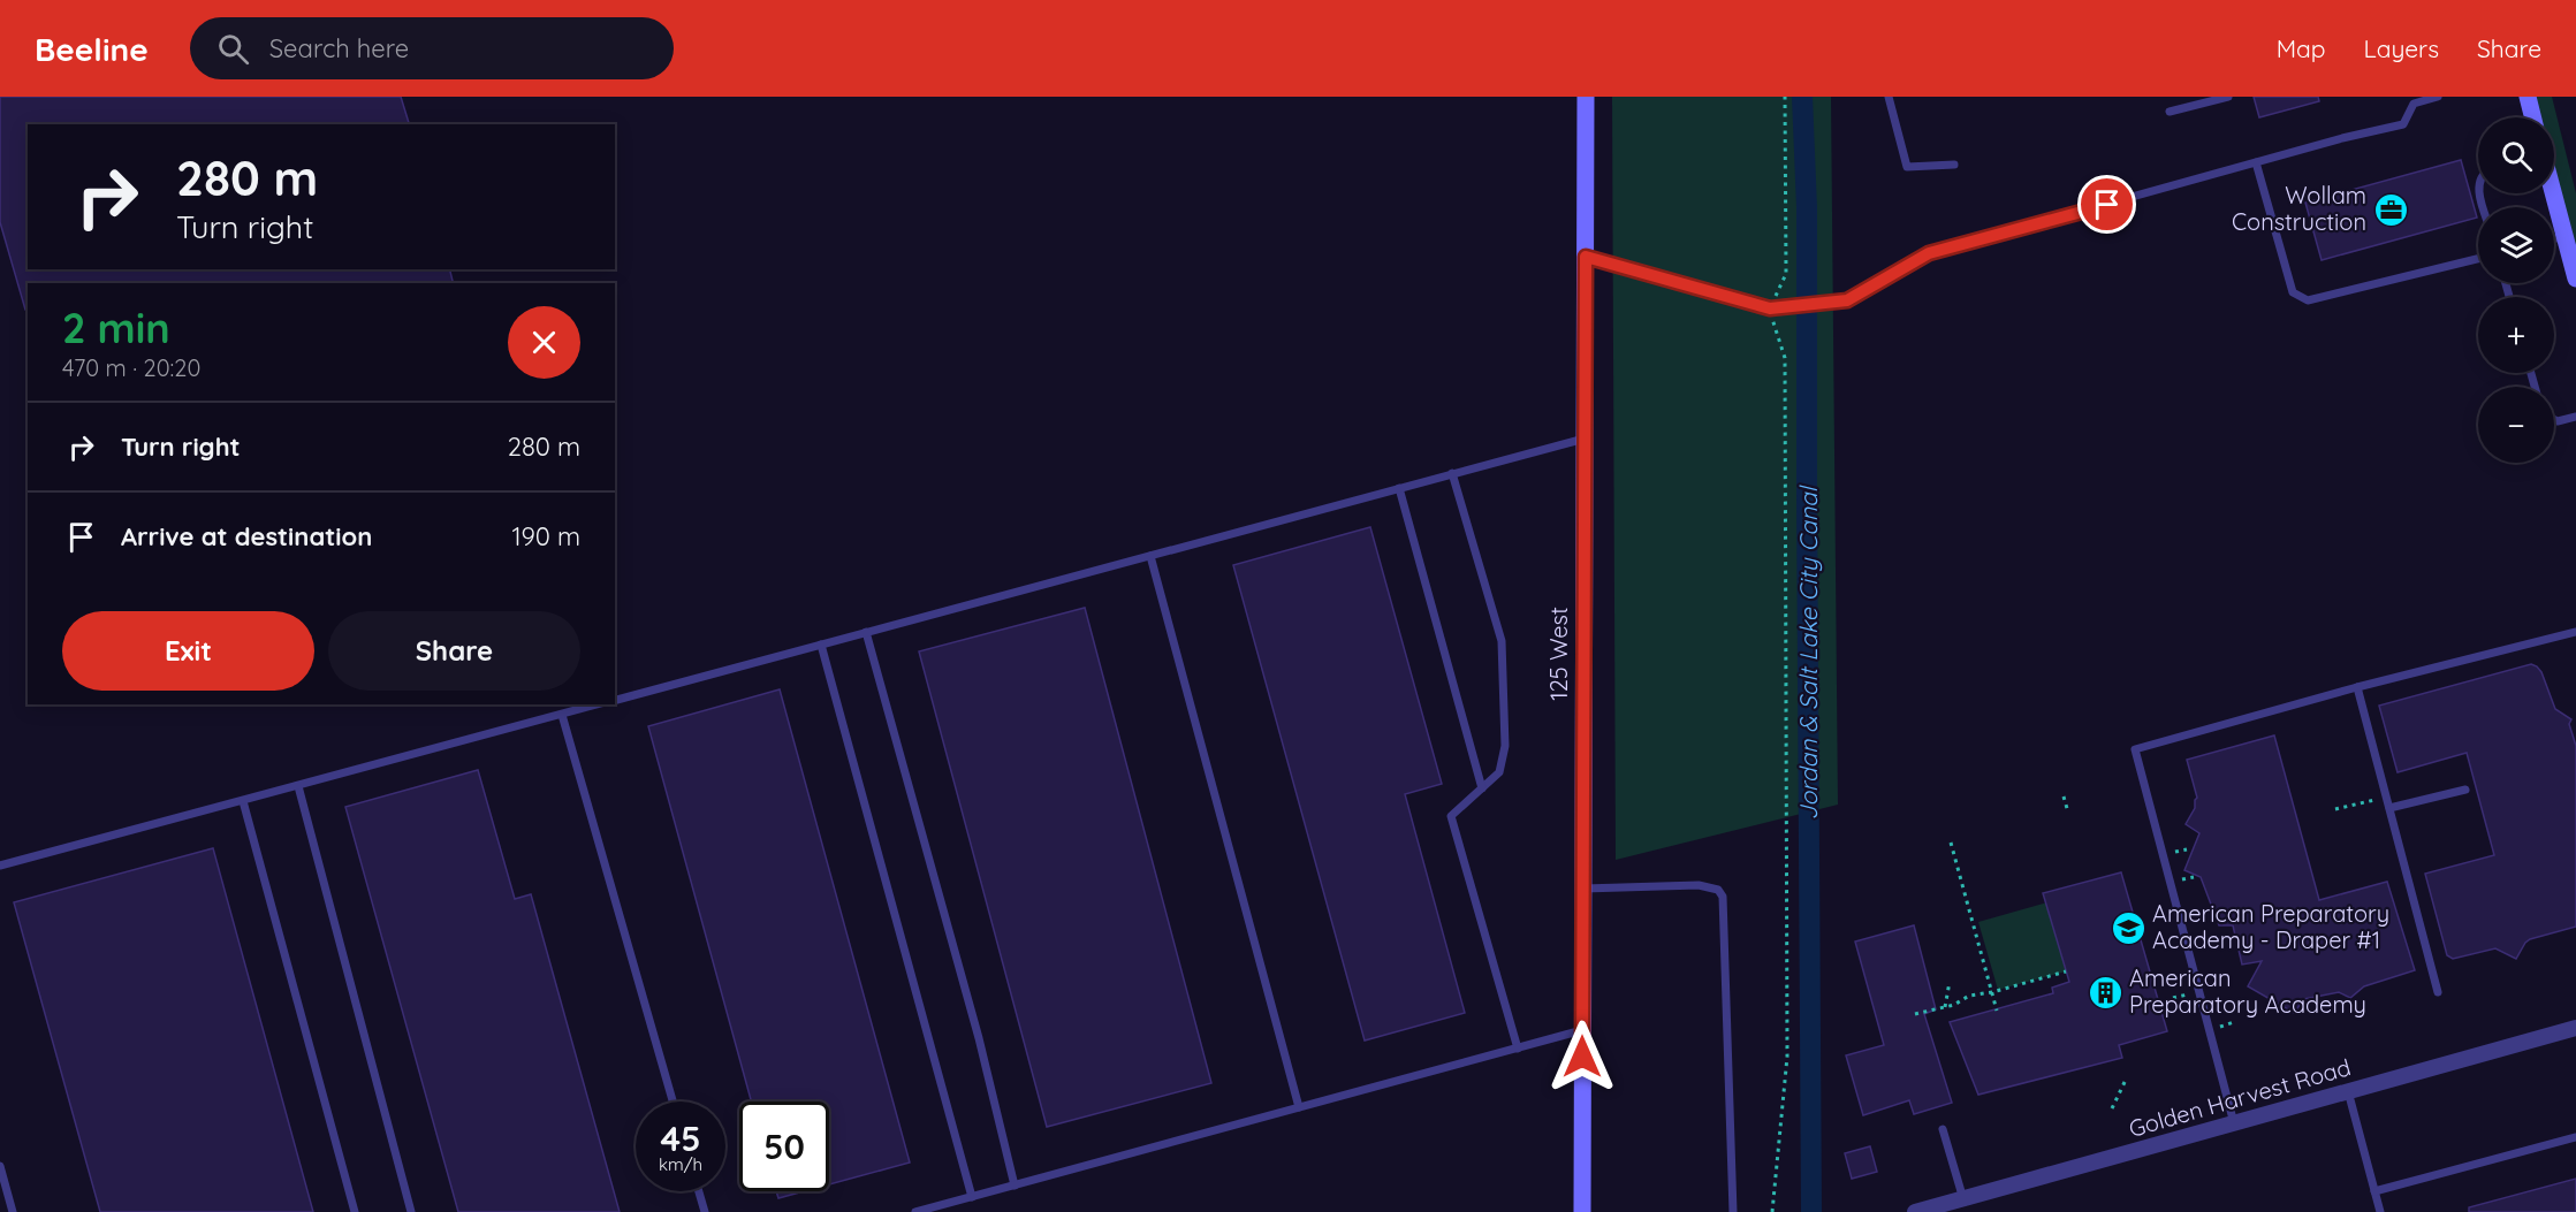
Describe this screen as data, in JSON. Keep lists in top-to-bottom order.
{
  "streets": {
    "main road": ["125 West"],
    "street": ["Golden Harvest Road"]
  },
  "water": ["Jordan & Salt Lake City Canal"],
  "places": {
    "office": ["Wollam Construction"],
    "school or university": ["American Preparatory Academy - Draper #1"],
    "building": ["American Preparatory Academy"]
  },
  "page": {
    "header": "Beeline",
    "search": "Search here",
    "nav": ["Map", "Layers", "Share"],
    "map_buttons": ["+", "−"],
    "turn": ["280 m", "Turn right"],
    "heading": ["2 min", "470 m · 20:20"],
    "list": [
      {
        "name": "Turn right",
        "value": "280 m"
      },
      {
        "name": "Arrive at destination",
        "value": "190 m"
      }
    ],
    "buttons": ["Exit", "Share"],
    "speed": "45 km/h",
    "limit": "50"
  }
}
